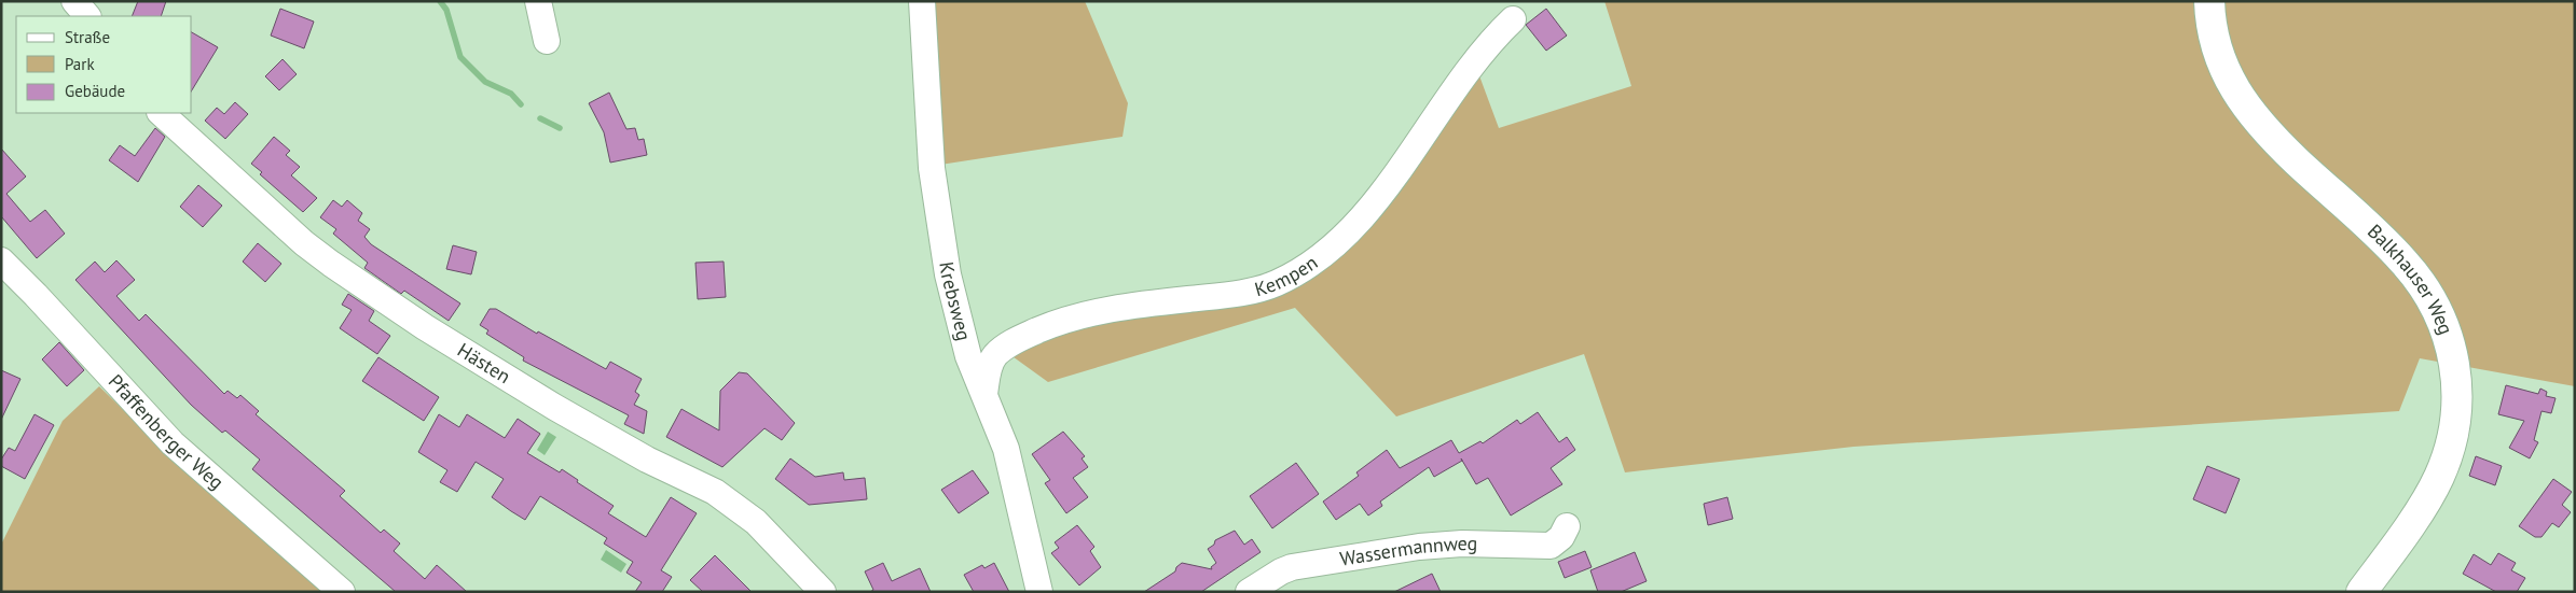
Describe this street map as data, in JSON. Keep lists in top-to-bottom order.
{
  "streets": {
    "main road": ["Balkhauser Weg"],
    "street": [
      "Kempen",
      "Krebsweg",
      "Hästen",
      "Pfaffenberger Weg",
      "Wassermannweg"
    ]
  },
  "crossings": [
    ["Kempen", "Krebsweg"]
  ],
  "legend": ["Straße", "Park", "Gebäude"]
}
